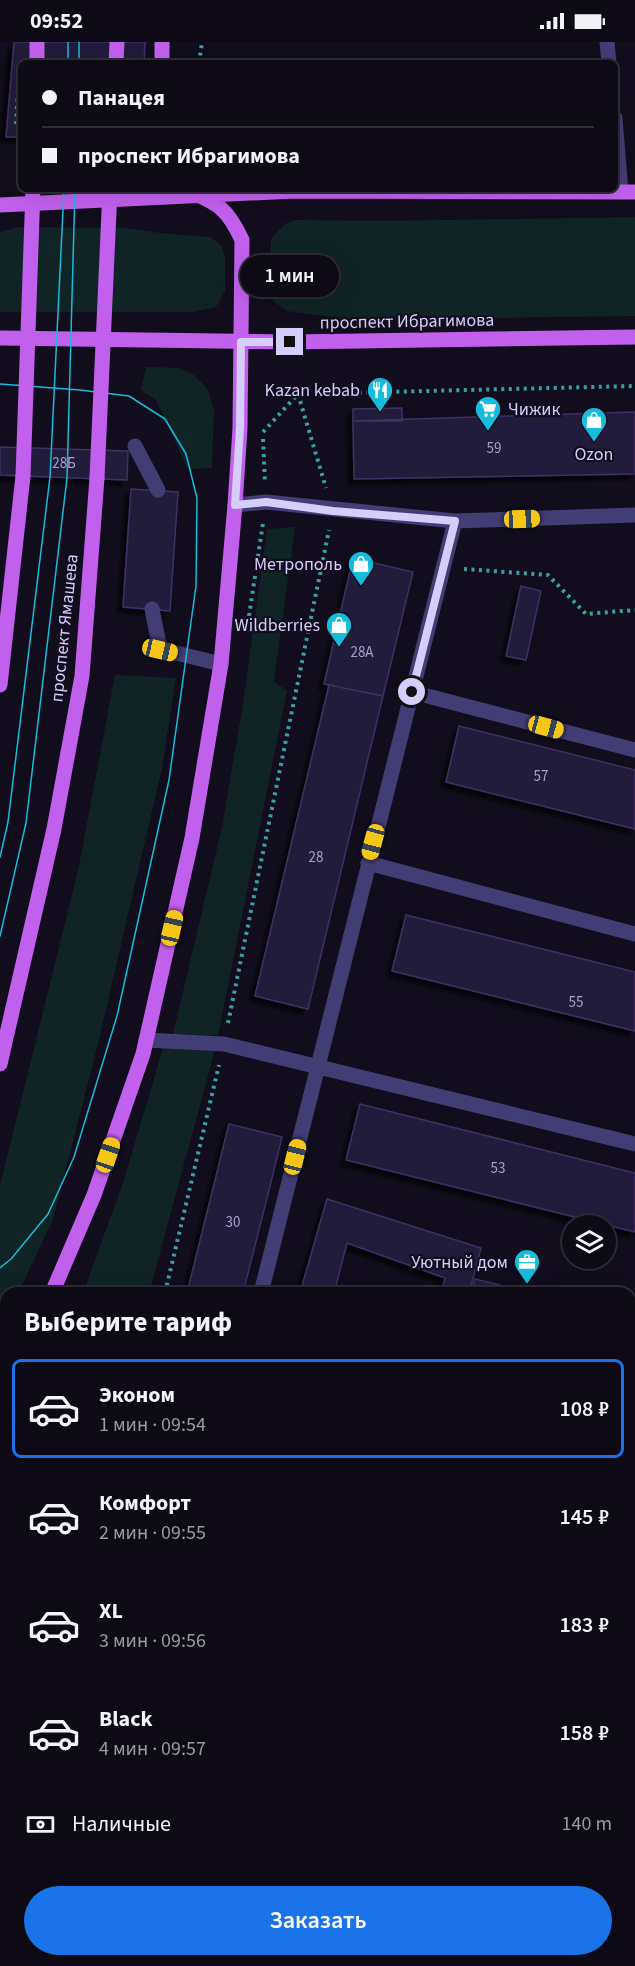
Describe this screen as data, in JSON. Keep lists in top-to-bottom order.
{
  "streets": {
    "main road": ["проспект Ибрагимова", "проспект Ямашева"]
  },
  "places": {
    "restaurant": ["Kazan kebab"],
    "supermarket": ["Чижик"],
    "shop": ["Ozon", "Метрополь", "Wildberries"],
    "office": ["Уютный дом"]
  },
  "house_numbers": [
    "59",
    "28Б",
    "28А",
    "57",
    "28",
    "55",
    "53",
    "30"
  ],
  "page": {
    "status": "09:52",
    "banner": ["Панацея", "проспект Ибрагимова"],
    "bubble": "1 мин",
    "heading": "Выберите тариф",
    "list": [
      {
        "name": "Эконом",
        "note": "1 мин · 09:54",
        "value": "108 ₽"
      },
      {
        "name": "Комфорт",
        "note": "2 мин · 09:55",
        "value": "145 ₽"
      },
      {
        "name": "XL",
        "note": "3 мин · 09:56",
        "value": "183 ₽"
      },
      {
        "name": "Black",
        "note": "4 мин · 09:57",
        "value": "158 ₽"
      }
    ],
    "pay": ["Наличные", "140 m"],
    "buttons": "Заказать"
  }
}
